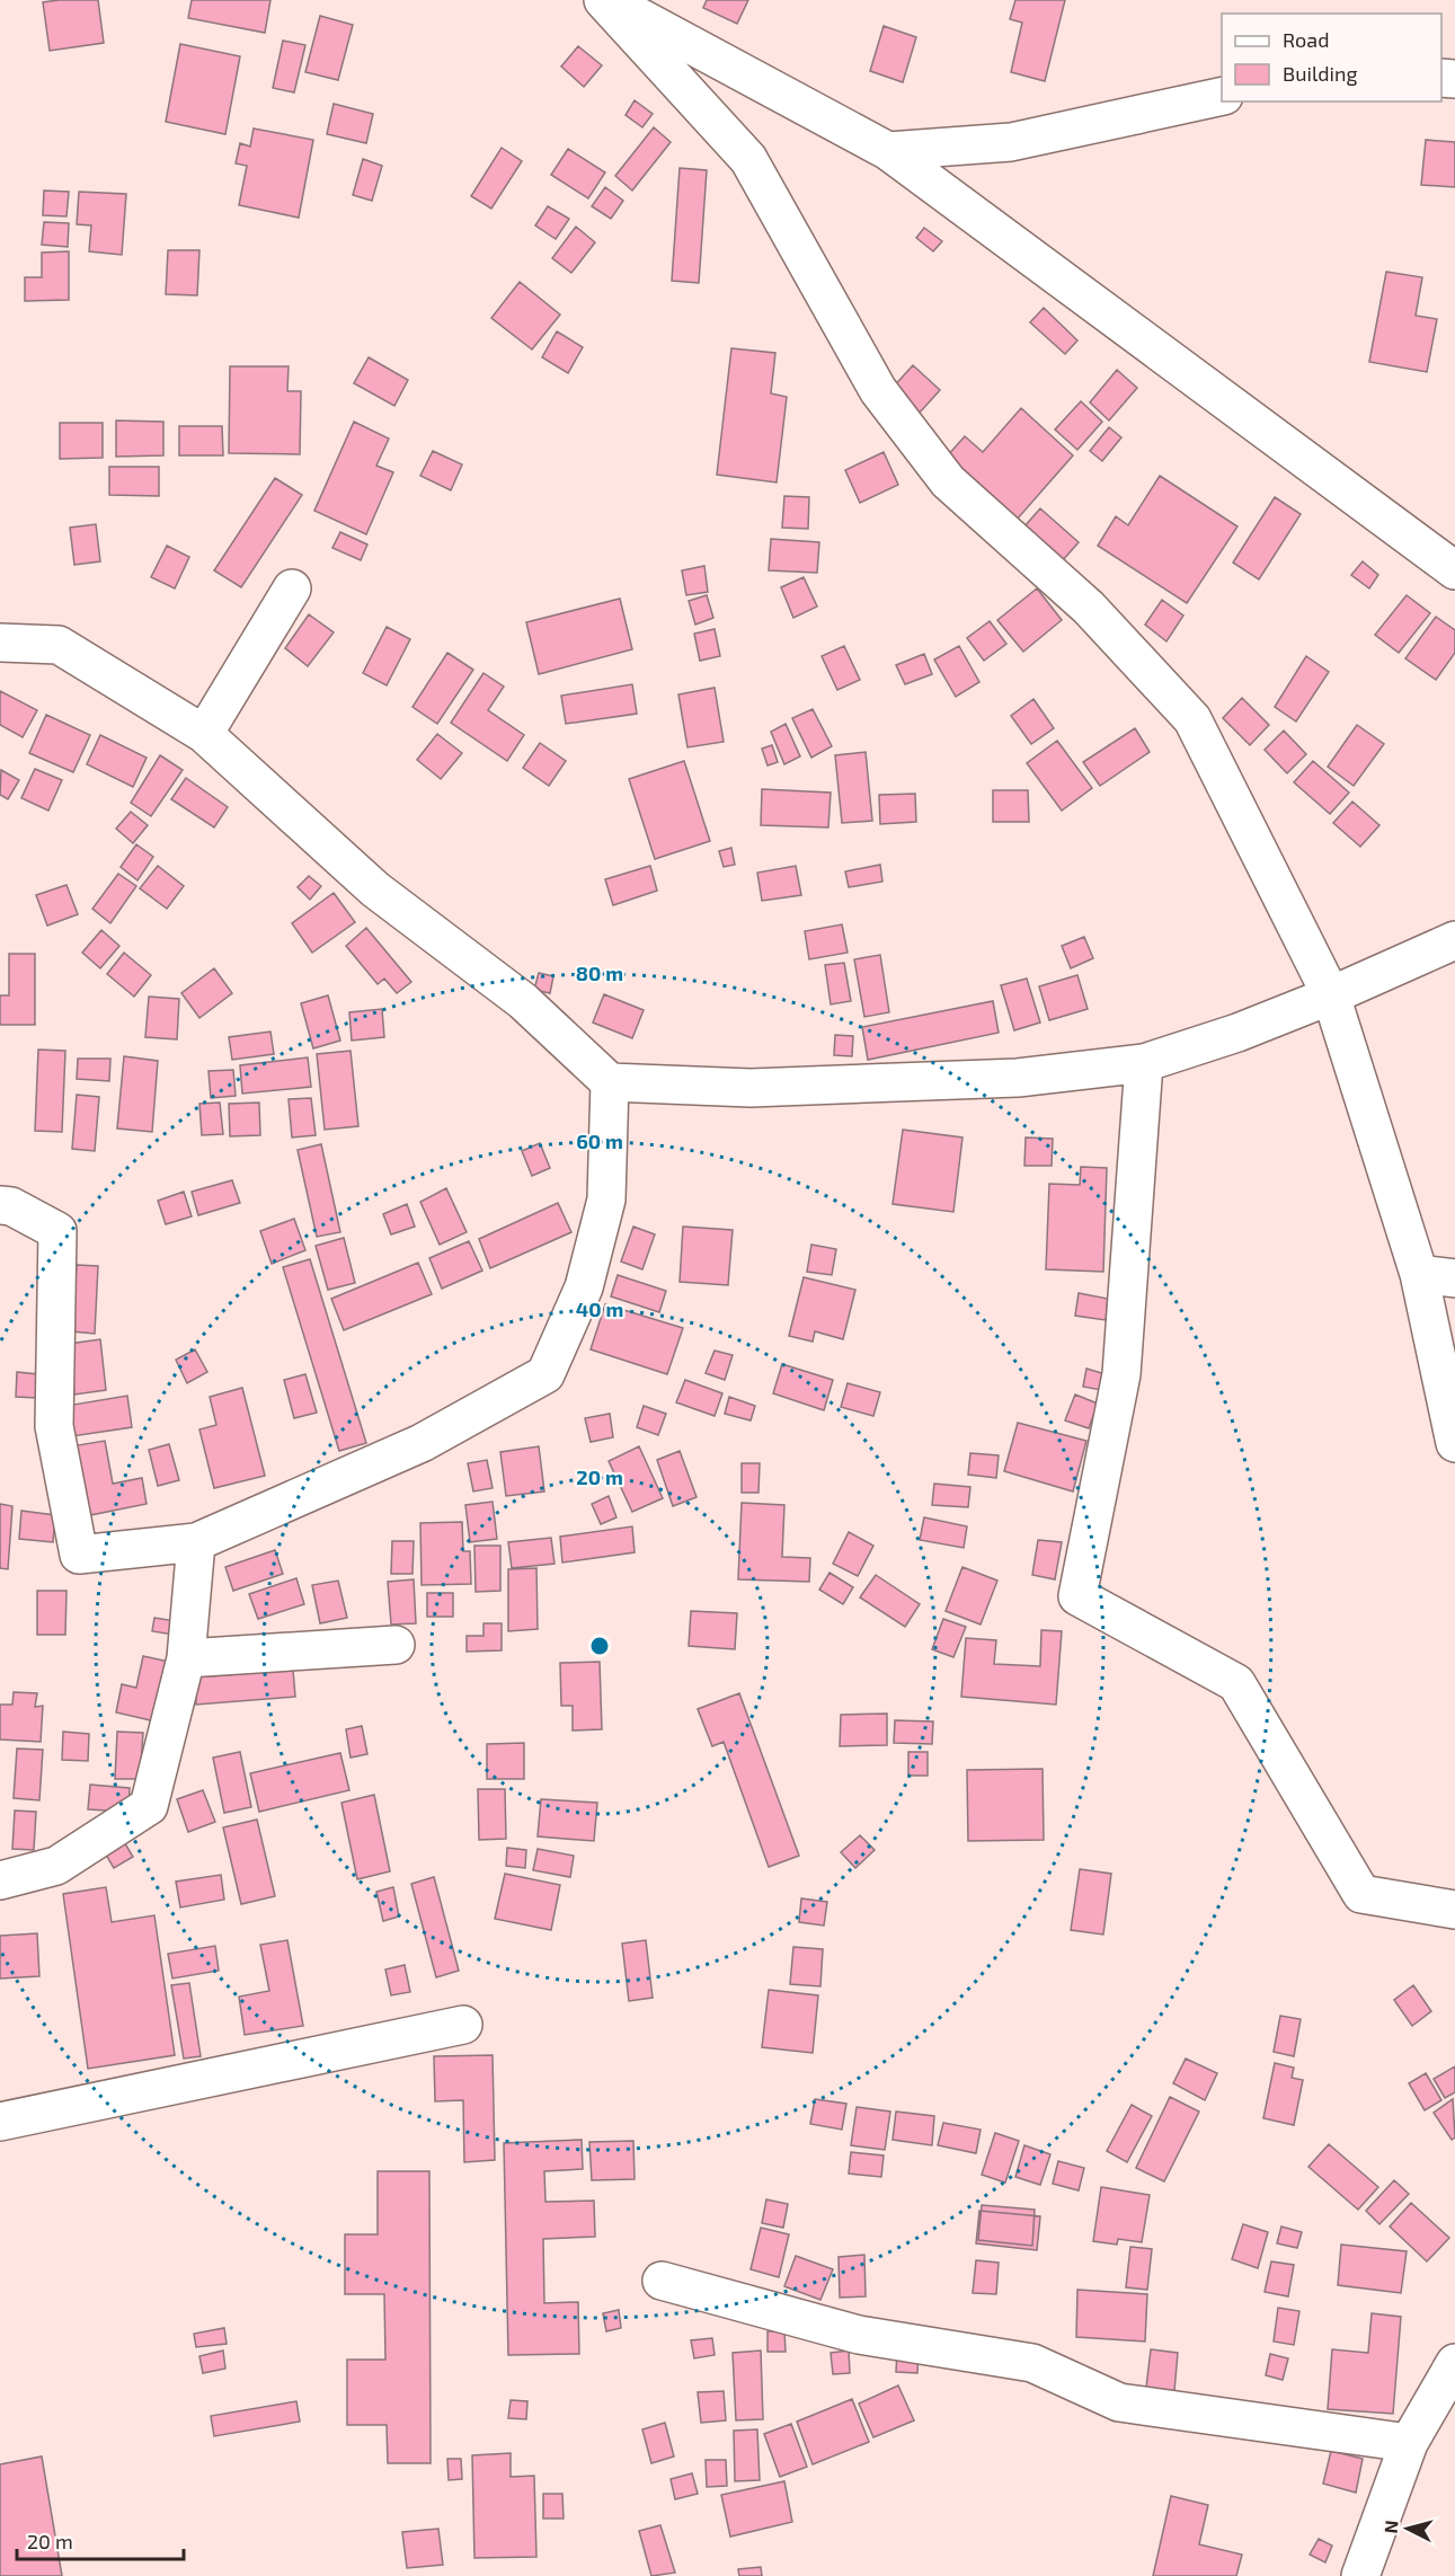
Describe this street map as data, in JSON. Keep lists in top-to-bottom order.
{
  "legend": ["Road", "Building"],
  "scale_bar": "20 m",
  "north": "left",
  "rings": [
    "80 m",
    "60 m",
    "40 m",
    "20 m"
  ]
}
